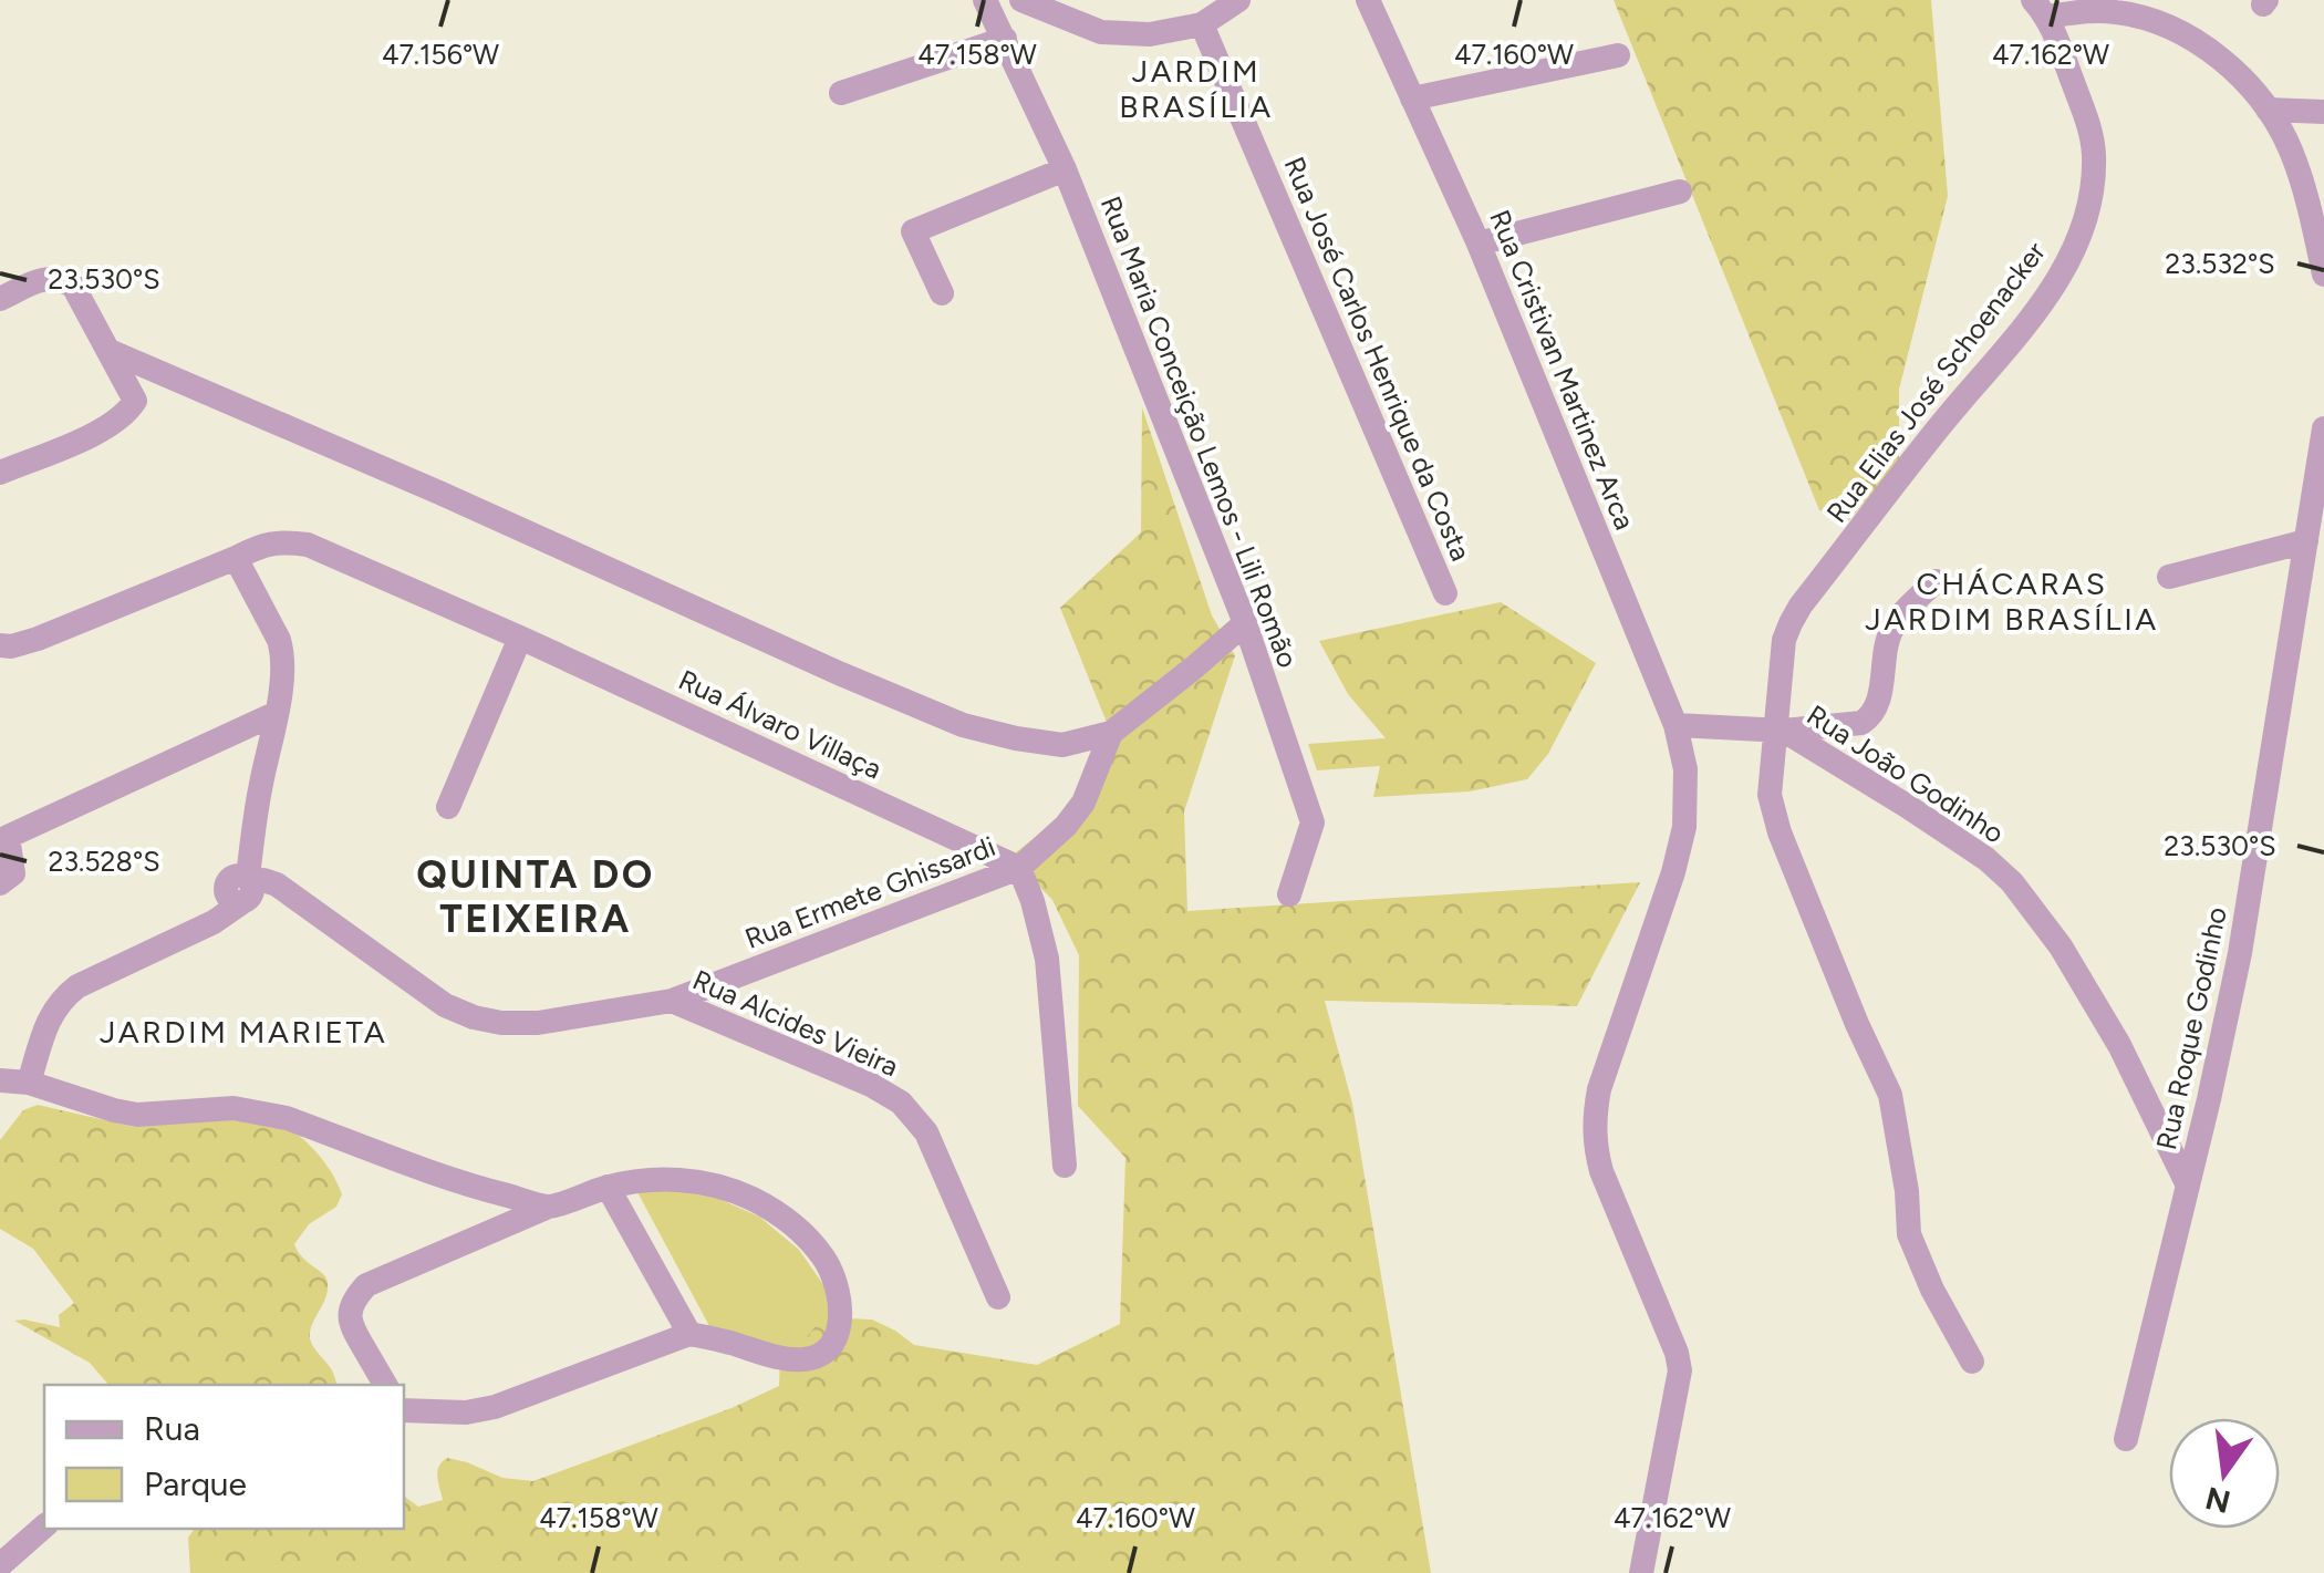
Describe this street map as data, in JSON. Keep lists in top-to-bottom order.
{
  "streets": {
    "street": [
      "Rua José Carlos Henrique da Costa",
      "Rua Cristivan Martinez Arca",
      "Rua Elias José Schoenacker",
      "Rua Maria Conceição Lemos - Lili Romão",
      "Rua Álvaro Villaça",
      "Rua João Godinho",
      "Rua Ermete Ghissardi",
      "Rua Alcides Vieira",
      "Rua Roque Godinho"
    ]
  },
  "crossings": [
    ["Rua Cristivan Martinez Arca", "Rua João Godinho"],
    ["Rua Elias José Schoenacker", "Rua João Godinho"],
    ["Rua Maria Conceição Lemos - Lili Romão", "Rua Ermete Ghissardi"],
    ["Rua Álvaro Villaça", "Rua Ermete Ghissardi"],
    ["Rua João Godinho", "Rua Roque Godinho"],
    ["Rua Ermete Ghissardi", "Rua Alcides Vieira"]
  ],
  "districts": [
    "JARDIM BRASÍLIA",
    "CHÁCARAS JARDIM BRASÍLIA",
    "QUINTA DO TEIXEIRA",
    "JARDIM MARIETA"
  ],
  "legend": ["Rua", "Parque"],
  "north": "bottom",
  "coordinates": [
    "47.156°W",
    "47.158°W",
    "47.160°W",
    "47.162°W",
    "23.532°S",
    "23.530°S",
    "23.528°S"
  ]
}
